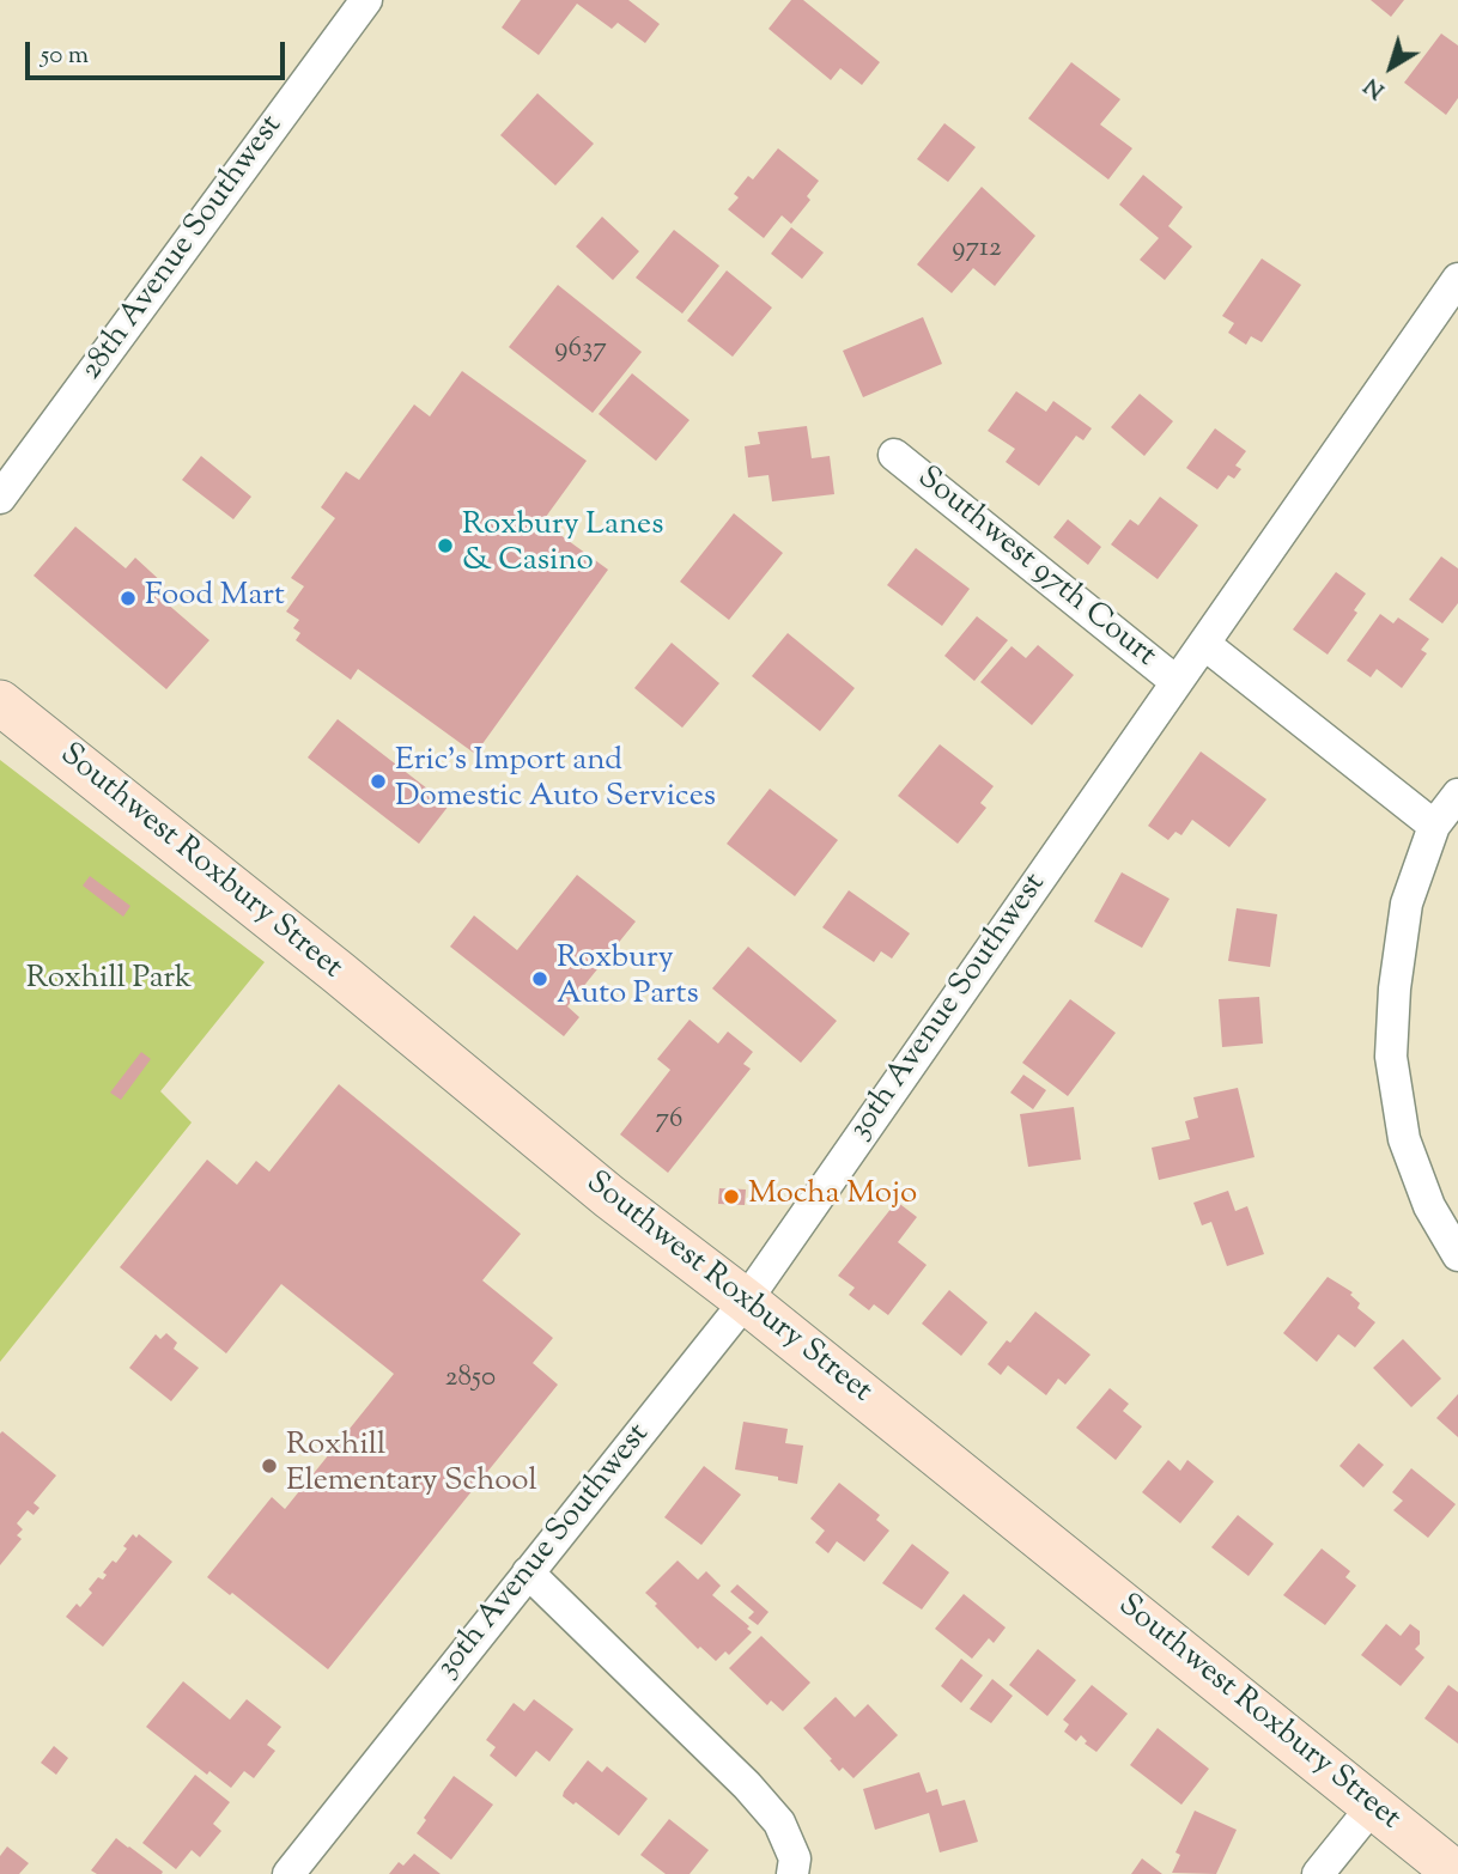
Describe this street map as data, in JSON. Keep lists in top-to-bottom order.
{
  "streets": {
    "main road": ["Southwest Roxbury Street"],
    "street": ["28th Avenue Southwest", "Southwest 97th Court", "30th Avenue Southwest"]
  },
  "crossings": [
    ["Southwest 97th Court", "30th Avenue Southwest"],
    ["Southwest Roxbury Street", "30th Avenue Southwest"]
  ],
  "parks": ["Roxhill Park"],
  "places": [
    "Roxbury Lanes & Casino",
    "Food Mart",
    "Eric's Import and Domestic Auto Services",
    "Roxbury Auto Parts",
    "Mocha Mojo",
    "Roxhill Elementary School"
  ],
  "house_numbers": [
    "9712",
    "9637",
    "76",
    "2850"
  ],
  "scale_bar": "50 m",
  "north": "bottom left"
}
